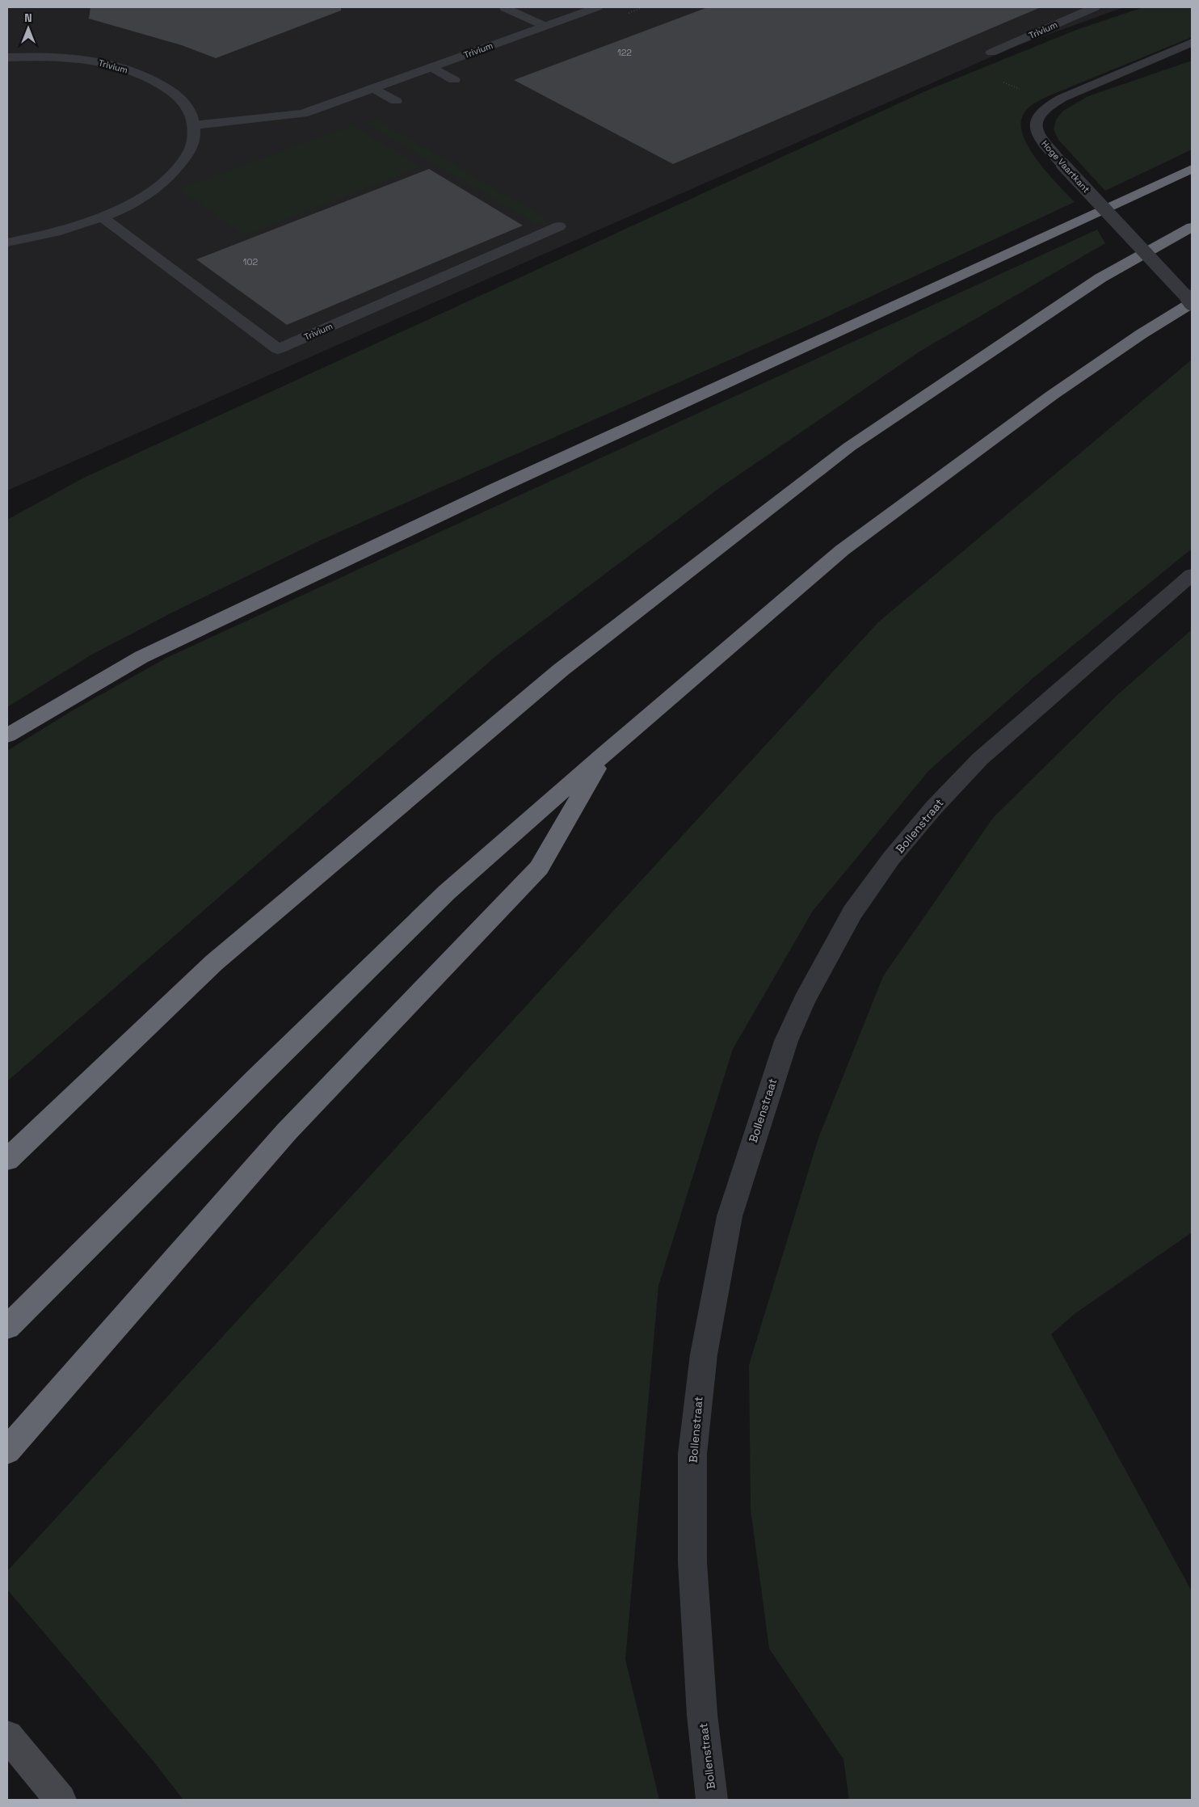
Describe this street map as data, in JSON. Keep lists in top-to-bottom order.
{
  "streets": {
    "street": ["Trivium", "Hoge Vaartkant", "Bollenstraat"]
  },
  "house_numbers": ["122", "102"],
  "north": "top"
}
